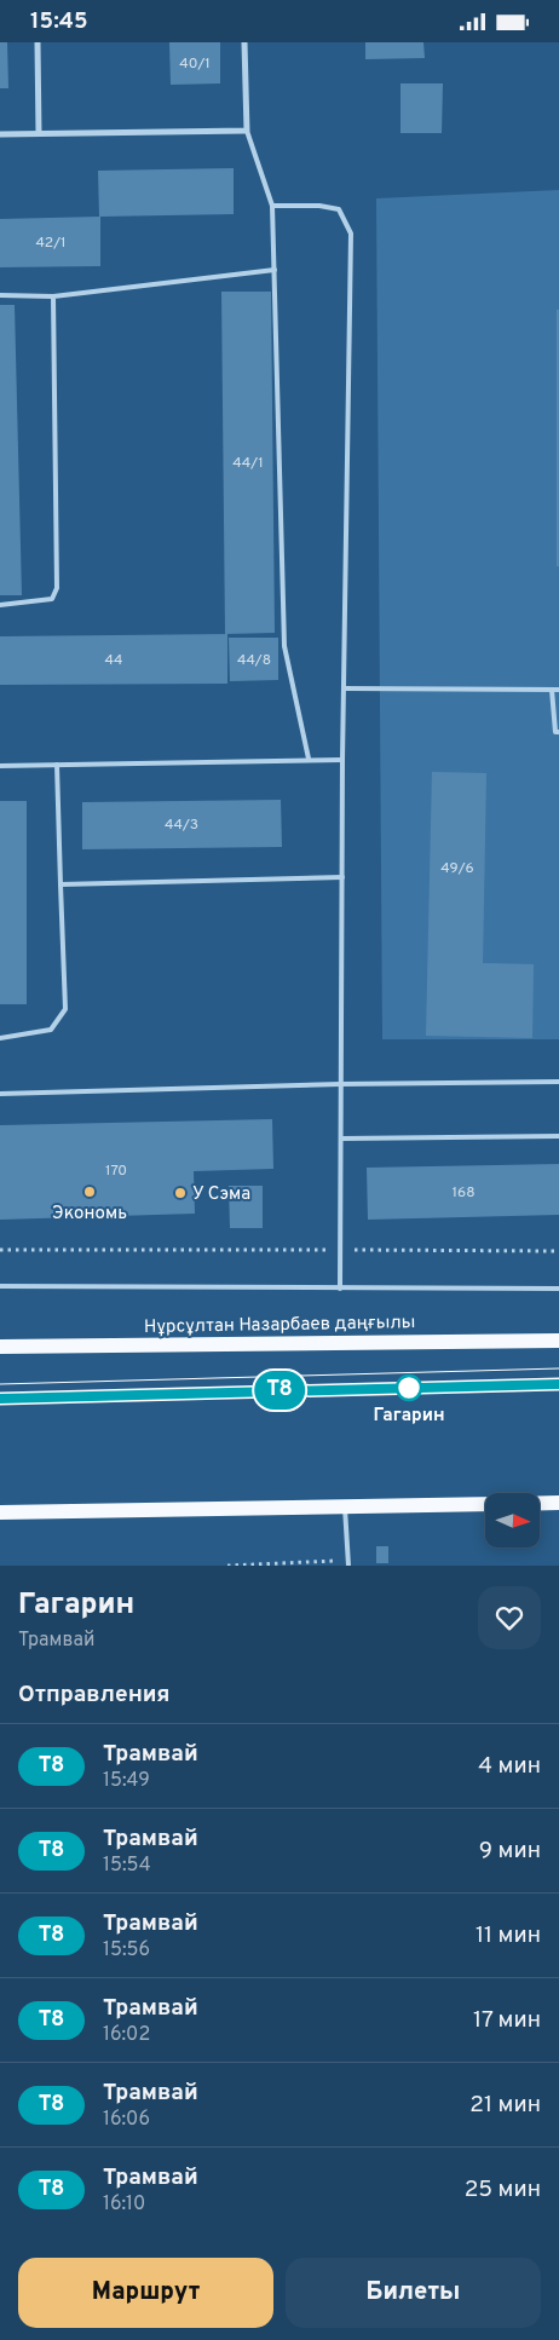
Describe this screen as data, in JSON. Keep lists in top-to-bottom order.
{
  "streets": {
    "main road": ["Нұрсұлтан Назарбаев даңғылы"]
  },
  "places": ["Экономь", "У Сэма", "Гагарин"],
  "lines": ["tram line T8"],
  "house_numbers": [
    "40/1",
    "42/1",
    "44/1",
    "44",
    "44/8",
    "44/3",
    "49/6",
    "170",
    "168"
  ],
  "north": "right",
  "page": {
    "status": "15:45",
    "on_map": "T8",
    "heading": [
      ["Гагарин", "Трамвай"],
      "Отправления"
    ],
    "list": [
      {
        "mark": "T8",
        "name": "Трамвай",
        "note": "15:49",
        "value": "4 мин"
      },
      {
        "mark": "T8",
        "name": "Трамвай",
        "note": "15:54",
        "value": "9 мин"
      },
      {
        "mark": "T8",
        "name": "Трамвай",
        "note": "15:56",
        "value": "11 мин"
      },
      {
        "mark": "T8",
        "name": "Трамвай",
        "note": "16:02",
        "value": "17 мин"
      },
      {
        "mark": "T8",
        "name": "Трамвай",
        "note": "16:06",
        "value": "21 мин"
      },
      {
        "mark": "T8",
        "name": "Трамвай",
        "note": "16:10",
        "value": "25 мин"
      }
    ],
    "buttons": ["Маршрут", "Билеты"]
  }
}
